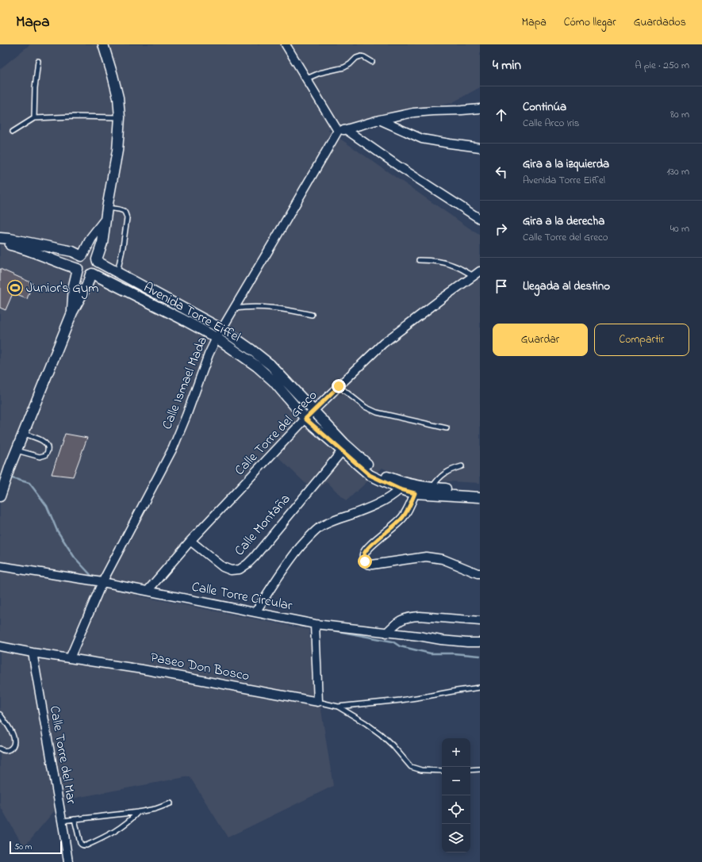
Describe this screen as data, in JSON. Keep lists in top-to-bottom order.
{
  "streets": {
    "street": [
      "Avenida Torre Eiffel",
      "Calle Ismael Mada",
      "Calle Torre del Greco",
      "Calle Montaña",
      "Calle Torre Circular",
      "Paseo Don Bosco",
      "Calle Torre del Mar"
    ]
  },
  "crossings": [
    ["Avenida Torre Eiffel", "Calle Ismael Mada"],
    ["Avenida Torre Eiffel", "Calle Torre del Greco"],
    ["Avenida Torre Eiffel", "Calle Montaña"],
    ["Calle Ismael Mada", "Calle Torre Circular"],
    ["Calle Ismael Mada", "Paseo Don Bosco"],
    ["Calle Torre del Greco", "Calle Montaña"],
    ["Calle Torre del Greco", "Calle Torre Circular"],
    ["Paseo Don Bosco", "Calle Torre del Mar"]
  ],
  "places": {
    "sports": ["Junior's Gym"]
  },
  "scale_bar": "50 m",
  "page": {
    "header": "Mapa",
    "nav": ["Mapa", "Cómo llegar", "Guardados"],
    "heading": ["4 min", "A pie · 250 m"],
    "list": [
      ["Continúa", "Calle Arco Iris", "80 m"],
      ["Gira a la izquierda", "Avenida Torre Eiffel", "130 m"],
      ["Gira a la derecha", "Calle Torre del Greco", "40 m"],
      "Llegada al destino"
    ],
    "buttons": ["Guardar", "Compartir"],
    "map_buttons": ["+", "−"],
    "scale": "50 m"
  }
}
